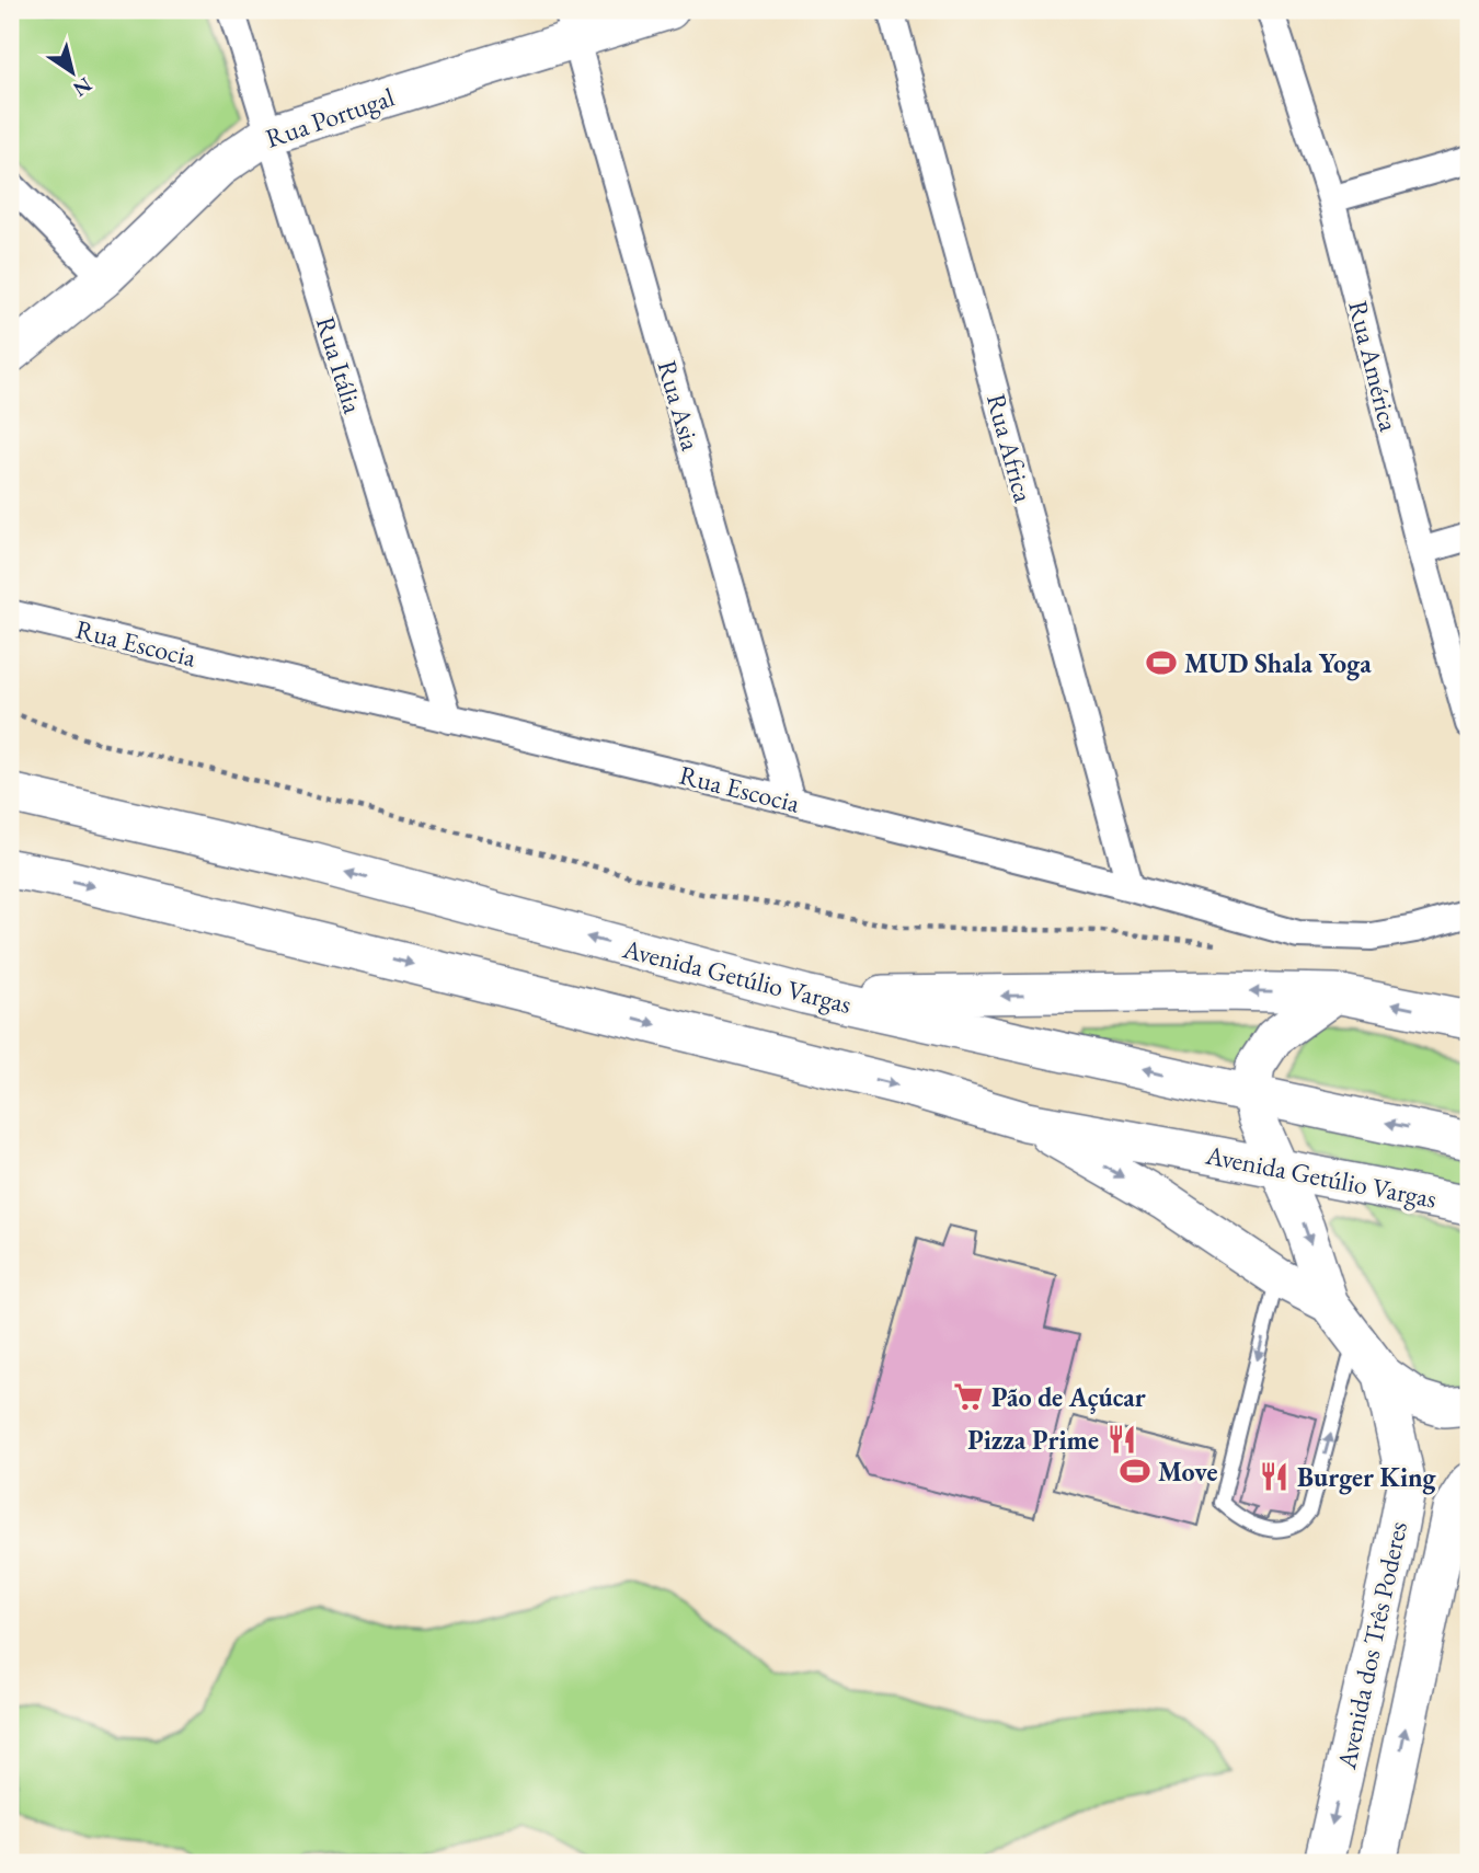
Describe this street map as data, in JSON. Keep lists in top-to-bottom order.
{
  "streets": {
    "main road": ["Rua Portugal", "Avenida Getúlio Vargas", "Avenida dos Três Poderes"],
    "street": [
      "Rua Itália",
      "Rua América",
      "Rua Asia",
      "Rua Africa",
      "Rua Escocia"
    ]
  },
  "crossings": [
    ["Rua Portugal", "Rua Itália"],
    ["Rua Portugal", "Rua Asia"],
    ["Rua Itália", "Rua Escocia"],
    ["Rua Asia", "Rua Escocia"],
    ["Rua Africa", "Rua Escocia"],
    ["Avenida Getúlio Vargas", "Avenida dos Três Poderes"]
  ],
  "places": {
    "sports": ["MUD Shala Yoga", "Move"],
    "supermarket": ["Pão de Açúcar"],
    "restaurant": ["Pizza Prime", "Burger King"]
  },
  "north": "bottom right"
}
